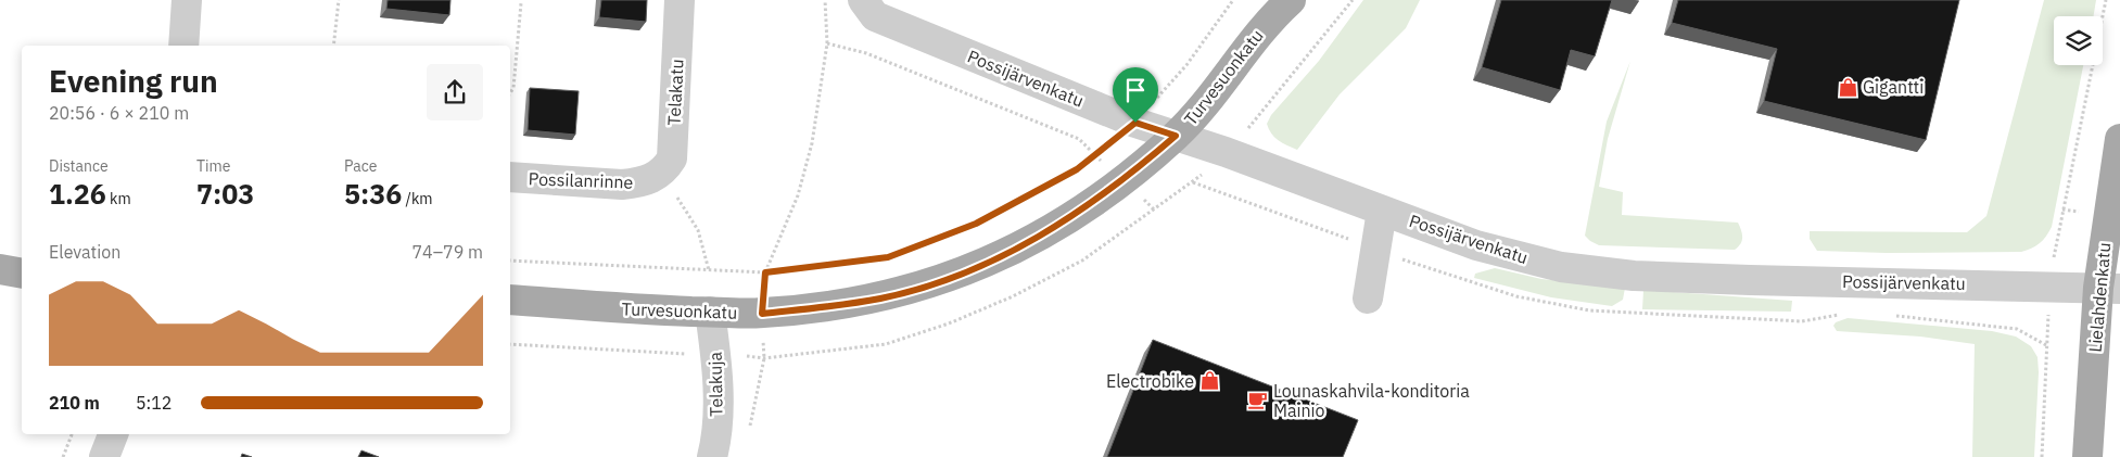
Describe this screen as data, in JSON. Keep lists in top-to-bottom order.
{
  "streets": {
    "main road": ["Turvesuonkatu", "Lielahdenkatu"],
    "street": [
      "Possijärvenkatu",
      "Telakatu",
      "Possilanrinne",
      "Telakuja"
    ]
  },
  "crossings": [
    ["Turvesuonkatu", "Possijärvenkatu"],
    ["Turvesuonkatu", "Telakuja"],
    ["Possijärvenkatu", "Lielahdenkatu"],
    ["Telakatu", "Possilanrinne"]
  ],
  "places": {
    "shop": ["Gigantti", "Electrobike"],
    "cafe": ["Lounaskahvila-konditoria Mainio"]
  },
  "page": {
    "heading": ["Evening run", "20:56 · 6 × 210 m"],
    "stats": [
      ["Distance", "1.26 km"],
      ["Time", "7:03"],
      ["Pace", "5:36 /km"]
    ],
    "chart": ["Elevation", "74–79 m"],
    "list": [
      {
        "name": "210 m",
        "note": "5:12"
      }
    ]
  }
}
